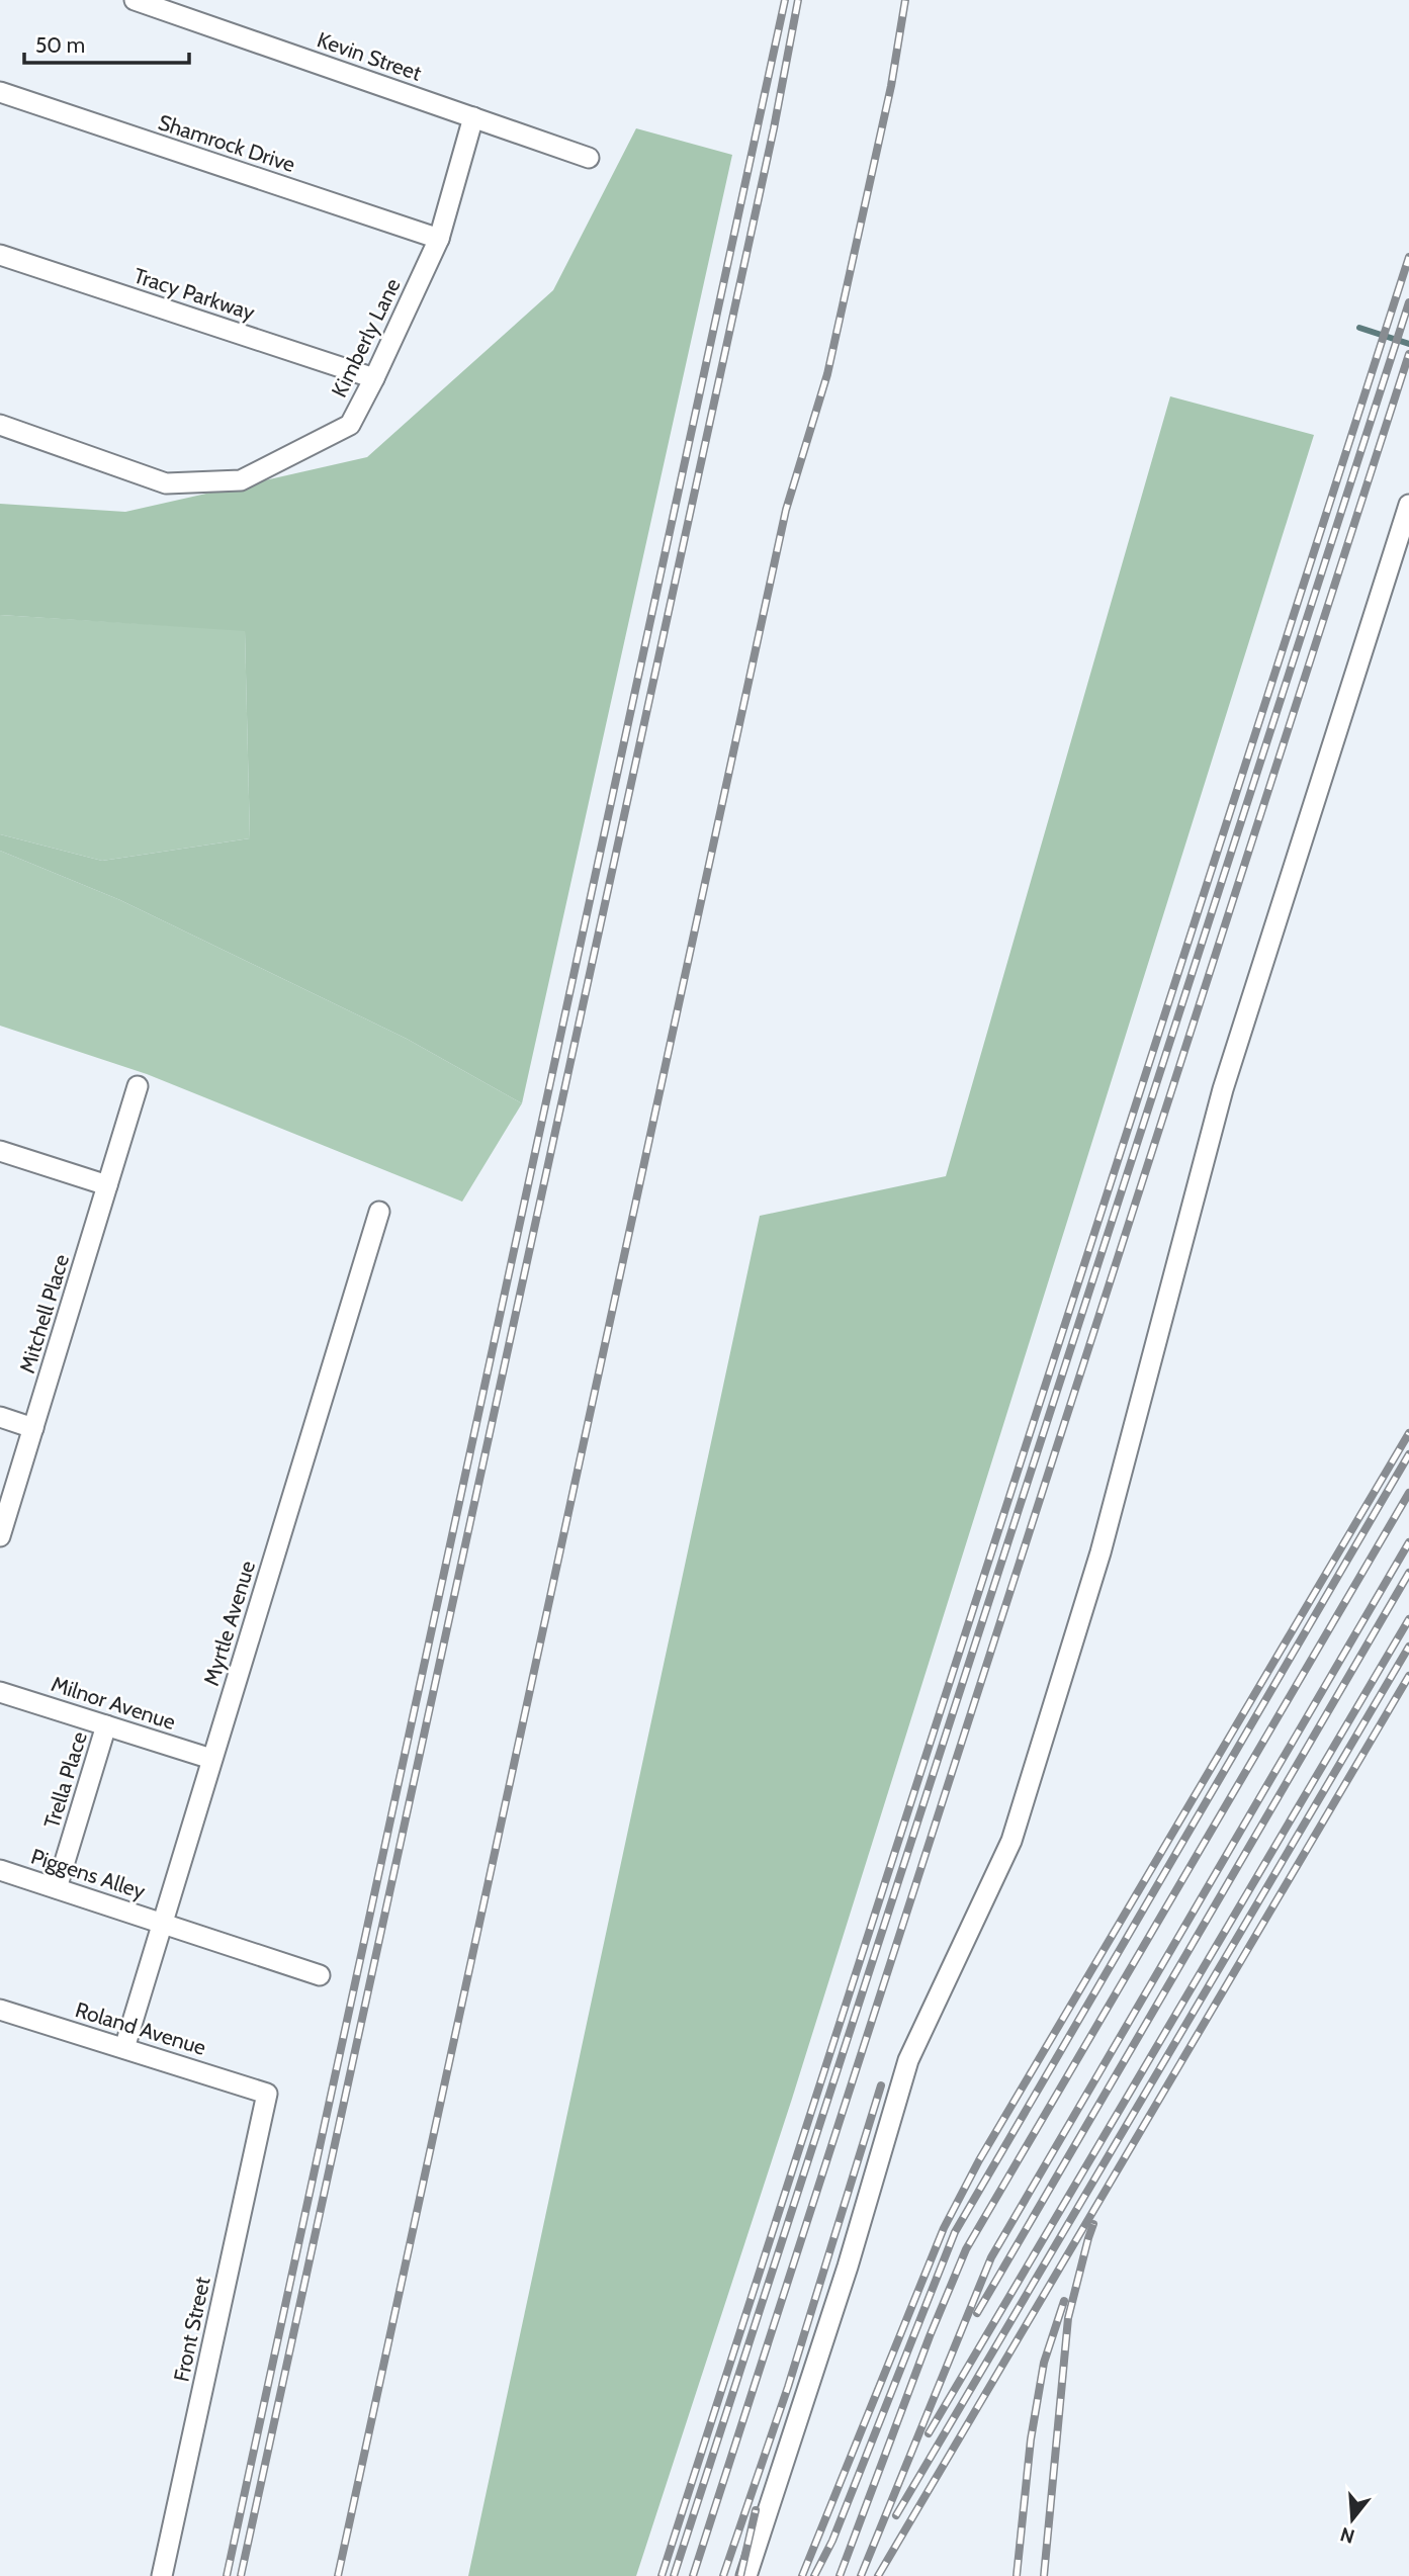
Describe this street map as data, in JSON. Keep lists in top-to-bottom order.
{
  "streets": {
    "street": [
      "Kevin Street",
      "Shamrock Drive",
      "Tracy Parkway",
      "Kimberly Lane",
      "Mitchell Place",
      "Myrtle Avenue",
      "Milnor Avenue",
      "Trella Place",
      "Piggens Alley",
      "Roland Avenue",
      "Front Street"
    ]
  },
  "crossings": [
    ["Kevin Street", "Kimberly Lane"],
    ["Shamrock Drive", "Kimberly Lane"],
    ["Tracy Parkway", "Kimberly Lane"],
    ["Myrtle Avenue", "Milnor Avenue"],
    ["Myrtle Avenue", "Piggens Alley"],
    ["Myrtle Avenue", "Roland Avenue"],
    ["Milnor Avenue", "Trella Place"],
    ["Trella Place", "Piggens Alley"],
    ["Roland Avenue", "Front Street"]
  ],
  "scale_bar": "50 m",
  "north": "bottom"
}
